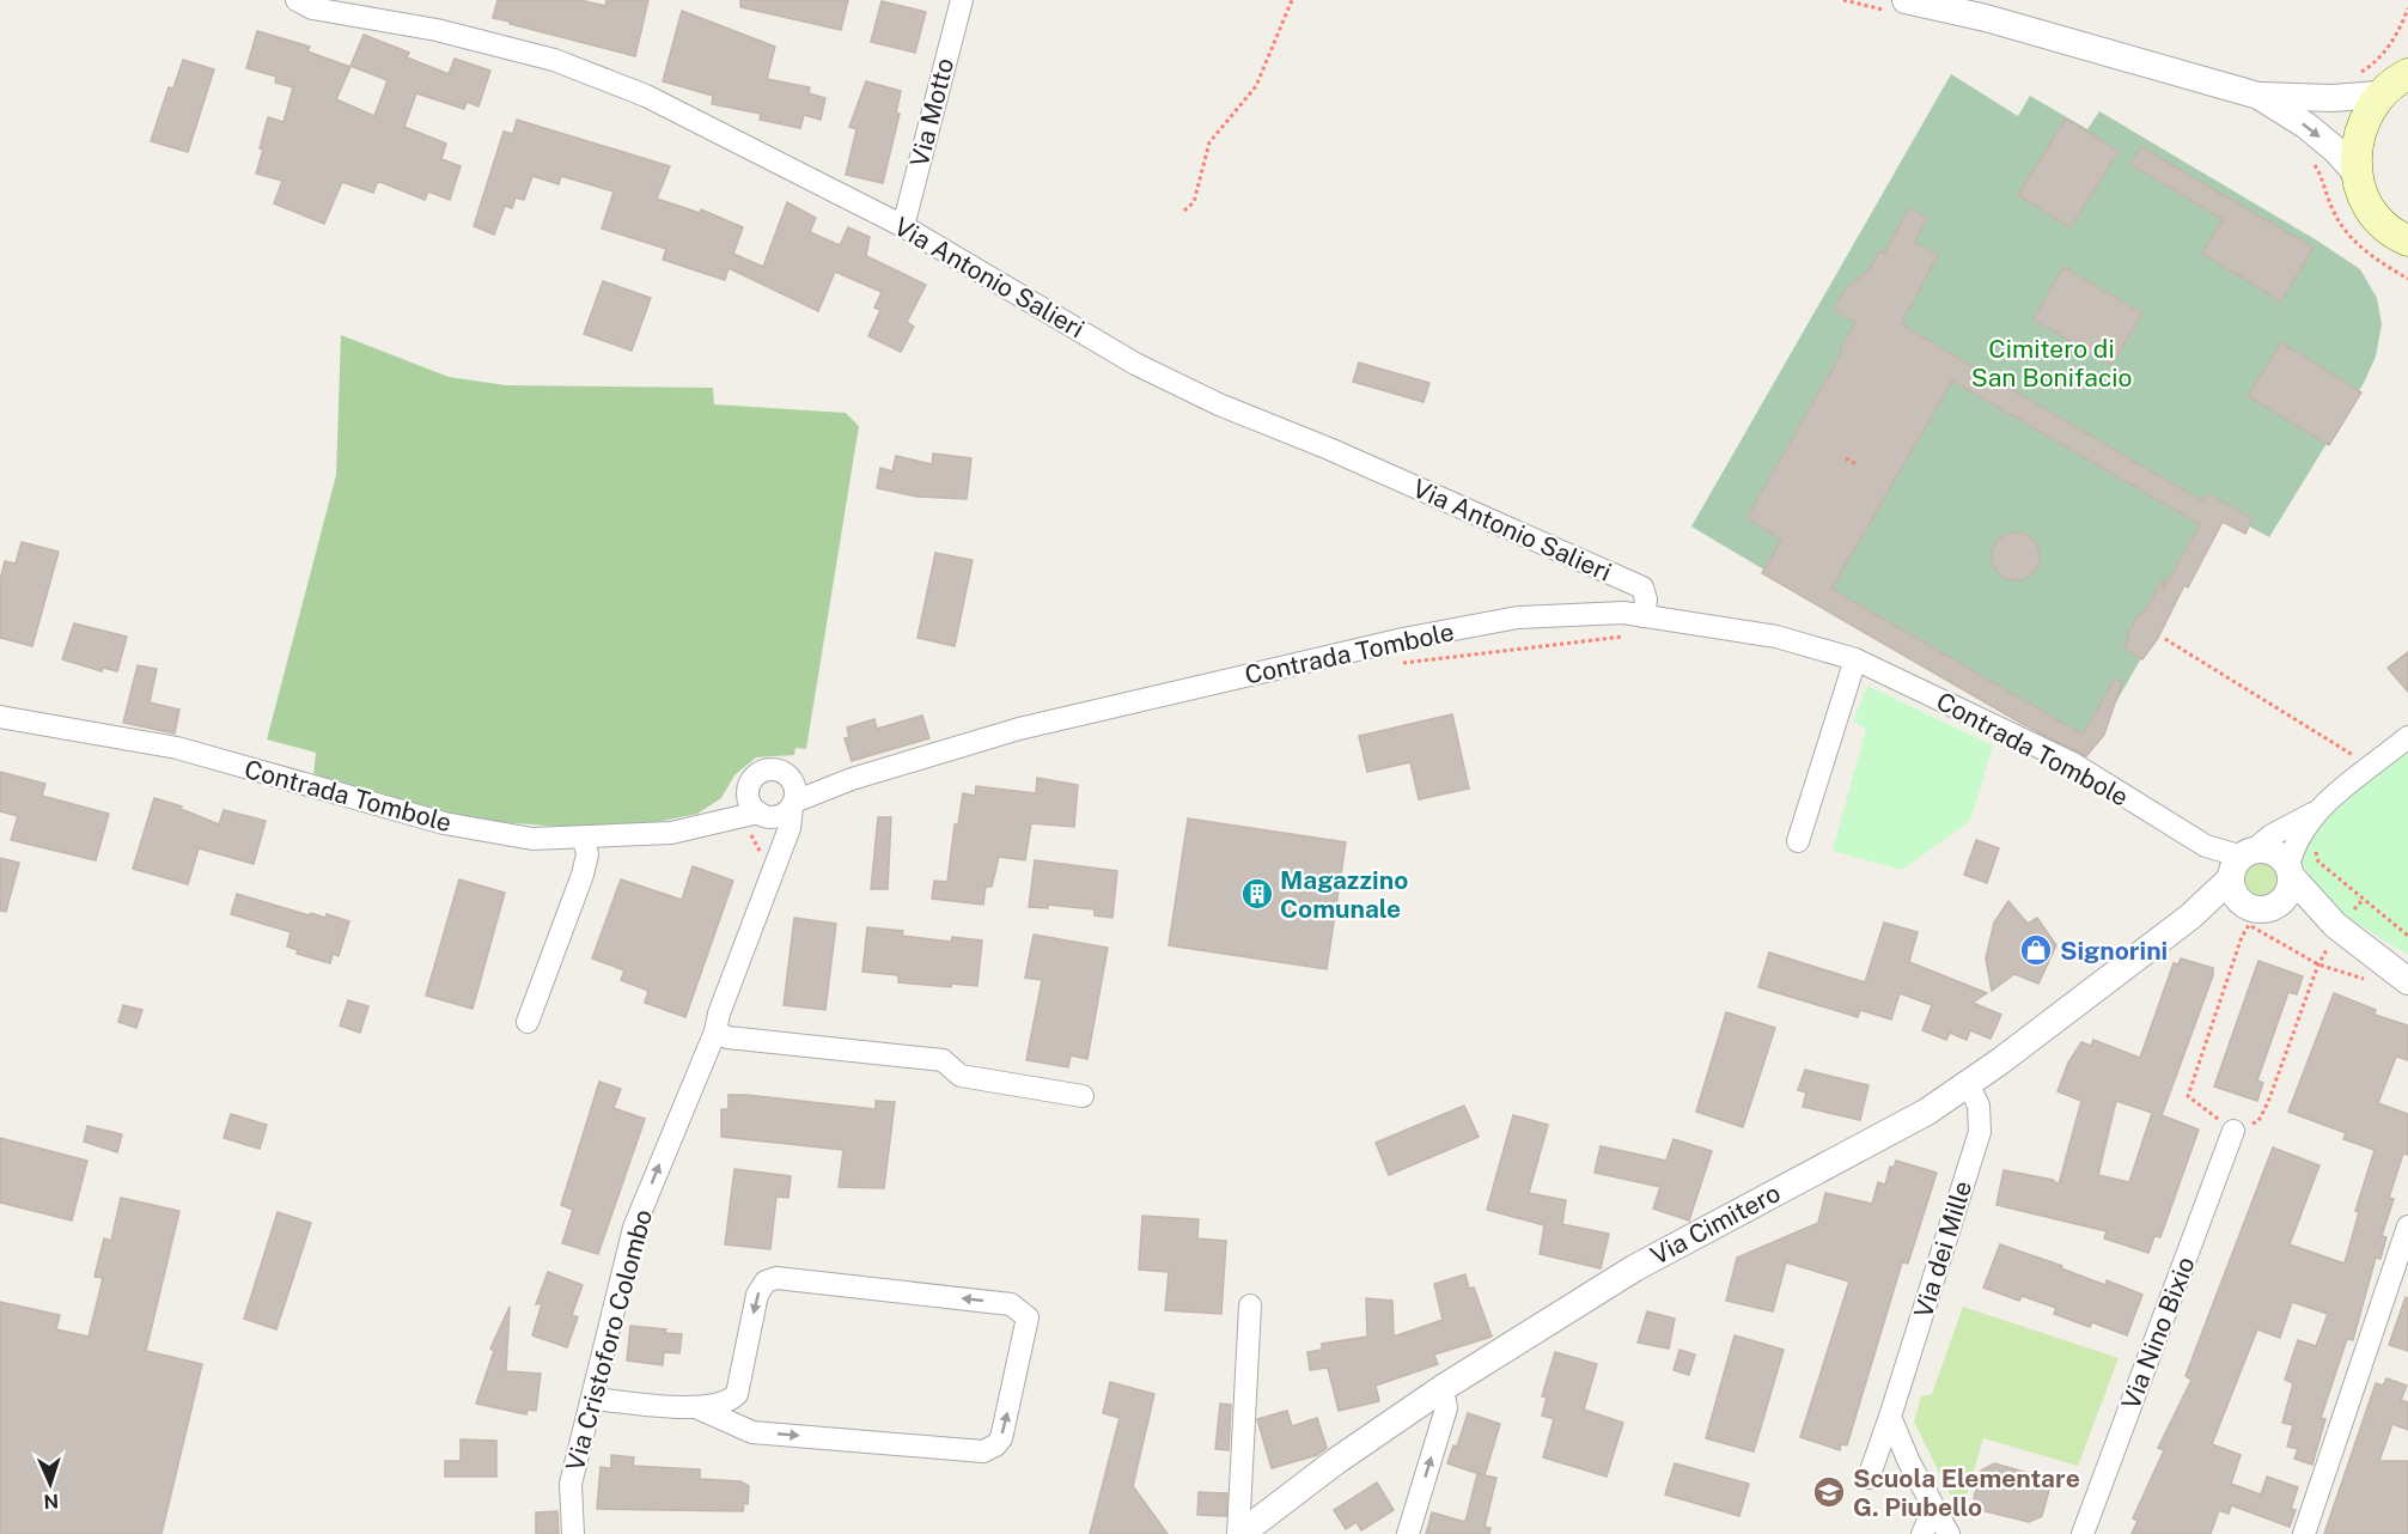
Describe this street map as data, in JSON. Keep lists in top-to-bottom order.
{
  "streets": {
    "street": [
      "Via Motto",
      "Via Antonio Salieri",
      "Contrada Tombole",
      "Via Cimitero",
      "Via dei Mille",
      "Via Nino Bixio",
      "Via Cristoforo Colombo"
    ]
  },
  "crossings": [
    ["Via Motto", "Via Antonio Salieri"],
    ["Via Antonio Salieri", "Contrada Tombole"],
    ["Contrada Tombole", "Via Cimitero"],
    ["Contrada Tombole", "Via Cristoforo Colombo"],
    ["Via Cimitero", "Via dei Mille"]
  ],
  "one_way": ["Via Cristoforo Colombo"],
  "parks": ["Cimitero di San Bonifacio"],
  "places": {
    "building": ["Magazzino Comunale"],
    "shop": ["Signorini"],
    "school or university": ["Scuola Elementare G. Piubello"]
  },
  "north": "bottom"
}
